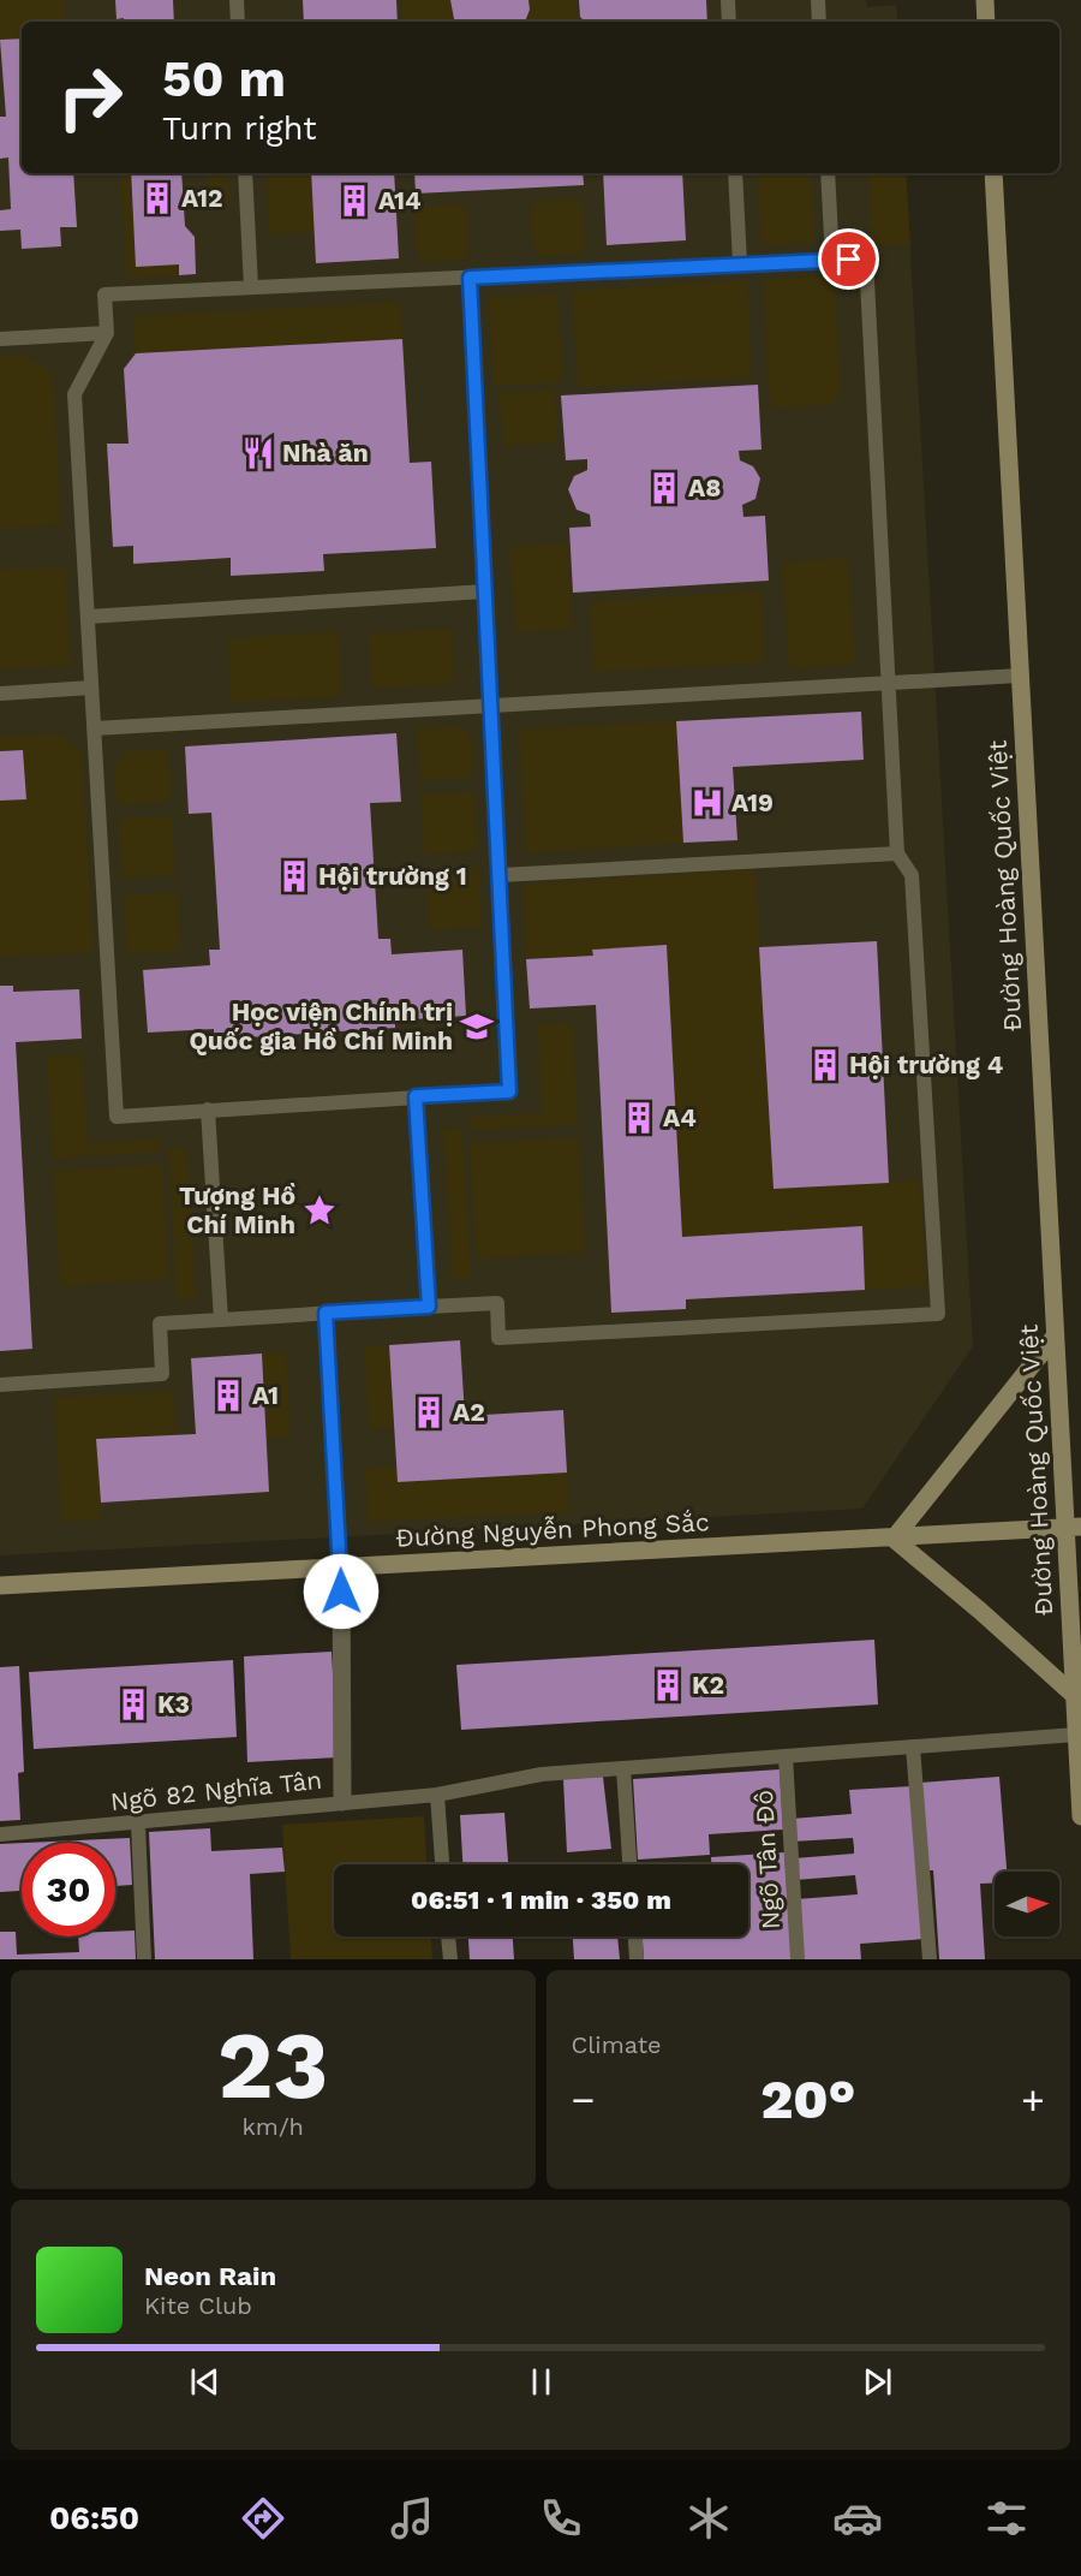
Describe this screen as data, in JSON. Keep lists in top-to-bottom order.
{
  "streets": {
    "main road": ["Đường Hoàng Quốc Việt", "Đường Nguyễn Phong Sắc"],
    "lane": ["Ngõ 82 Nghĩa Tân", "Ngõ Tân Đô"]
  },
  "crossings": [
    ["Đường Hoàng Quốc Việt", "Đường Nguyễn Phong Sắc"],
    ["Đường Hoàng Quốc Việt", "Ngõ 82 Nghĩa Tân"],
    ["Ngõ 82 Nghĩa Tân", "Ngõ Tân Đô"]
  ],
  "places": {
    "building": [
      "A12",
      "A14",
      "A8",
      "Hội trường 1",
      "Hội trường 4",
      "A4",
      "A1",
      "A2",
      "K2",
      "K3"
    ],
    "restaurant": ["Nhà ăn"],
    "hospital": ["A19"],
    "school or university": ["Học viện Chính trị Quốc gia Hồ Chí Minh"],
    "place": ["Tượng Hồ Chí Minh"]
  },
  "north": "right",
  "page": {
    "turn": ["50 m", "Turn right"],
    "limit": "30",
    "trip": "06:51 · 1 min · 350 m",
    "tile": [
      ["23", "km/h"],
      "Climate"
    ],
    "heat": ["−", "20°", "+"],
    "song": ["Neon Rain", "Kite Club"],
    "tabs": "06:50"
  }
}
